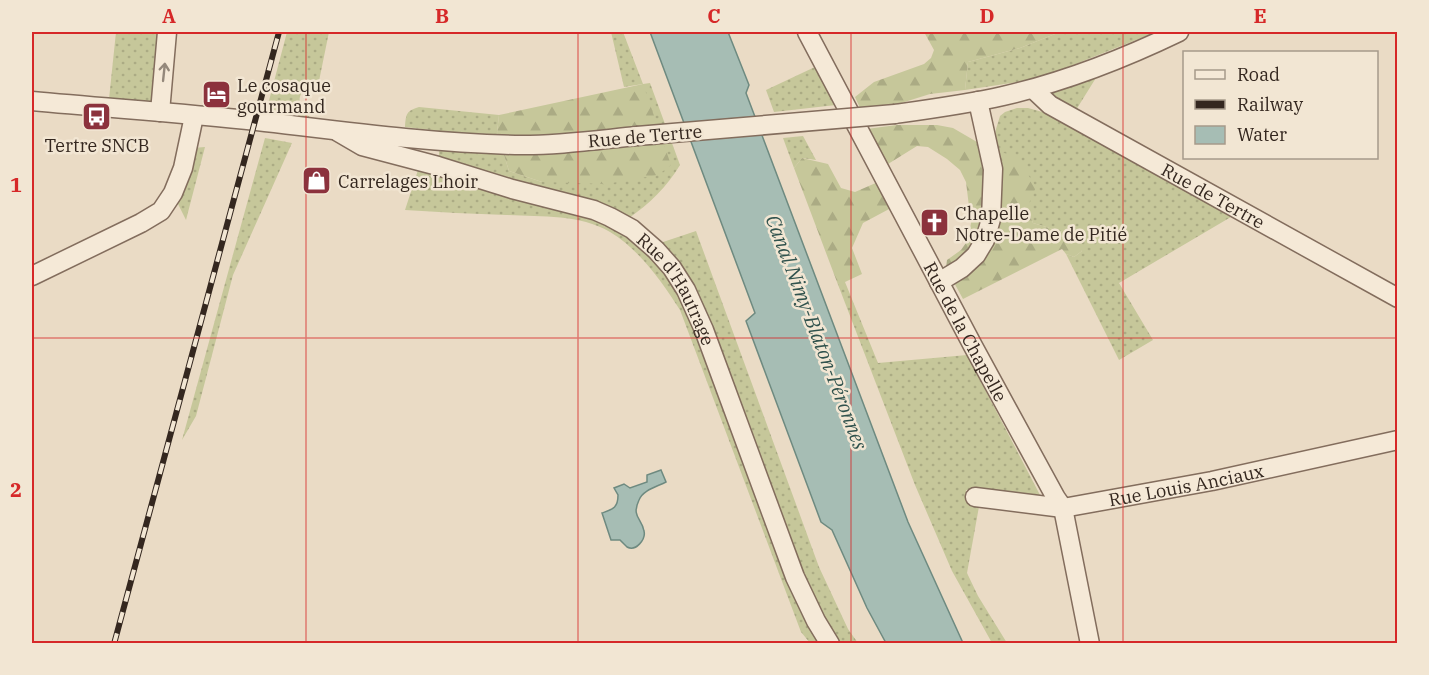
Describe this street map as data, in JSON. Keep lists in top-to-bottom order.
{
  "streets": {
    "street": [
      "Rue de Tertre",
      "Rue d'Hautrage",
      "Rue de la Chapelle",
      "Rue Louis Anciaux"
    ]
  },
  "crossings": [
    ["Rue de Tertre", "Rue d'Hautrage"],
    ["Rue de la Chapelle", "Rue Louis Anciaux"]
  ],
  "water": ["Canal Nimy-Blaton-Péronnes"],
  "places": {
    "hotel": ["Le cosaque gourmand"],
    "bus stop": ["Tertre SNCB"],
    "shop": ["Carrelages Lhoir"],
    "church": ["Chapelle Notre-Dame de Pitié"]
  },
  "legend": ["Road", "Railway", "Water"],
  "grid": {
    "columns": [
      "A",
      "B",
      "C",
      "D",
      "E"
    ],
    "rows": ["1", "2"]
  }
}
